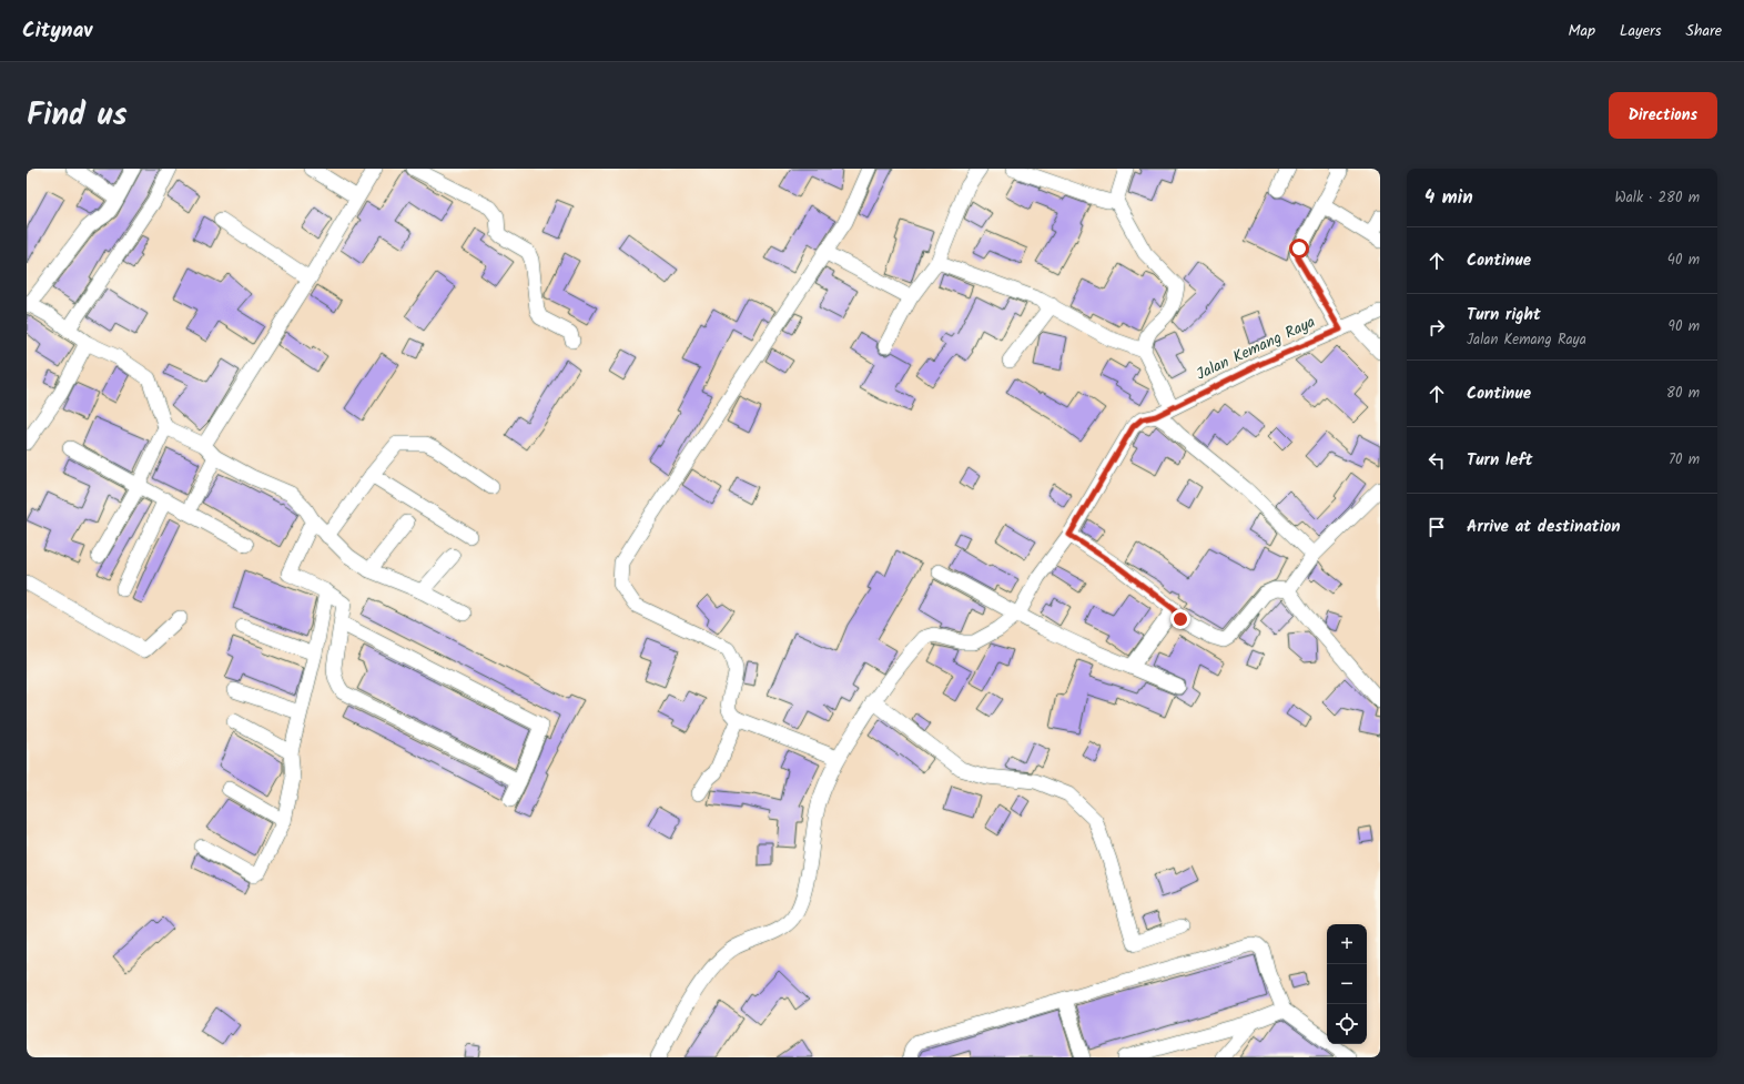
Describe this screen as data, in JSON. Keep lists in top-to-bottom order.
{
  "streets": {
    "street": ["Jalan Kemang Raya"]
  },
  "page": {
    "header": "Citynav",
    "nav": ["Map", "Layers", "Share"],
    "title": "Find us",
    "buttons": "Directions",
    "heading": ["4 min", "Walk · 280 m"],
    "list": [
      ["Continue", "40 m"],
      ["Turn right", "Jalan Kemang Raya", "90 m"],
      ["Continue", "80 m"],
      ["Turn left", "70 m"],
      "Arrive at destination"
    ],
    "map_buttons": ["+", "−"]
  }
}
